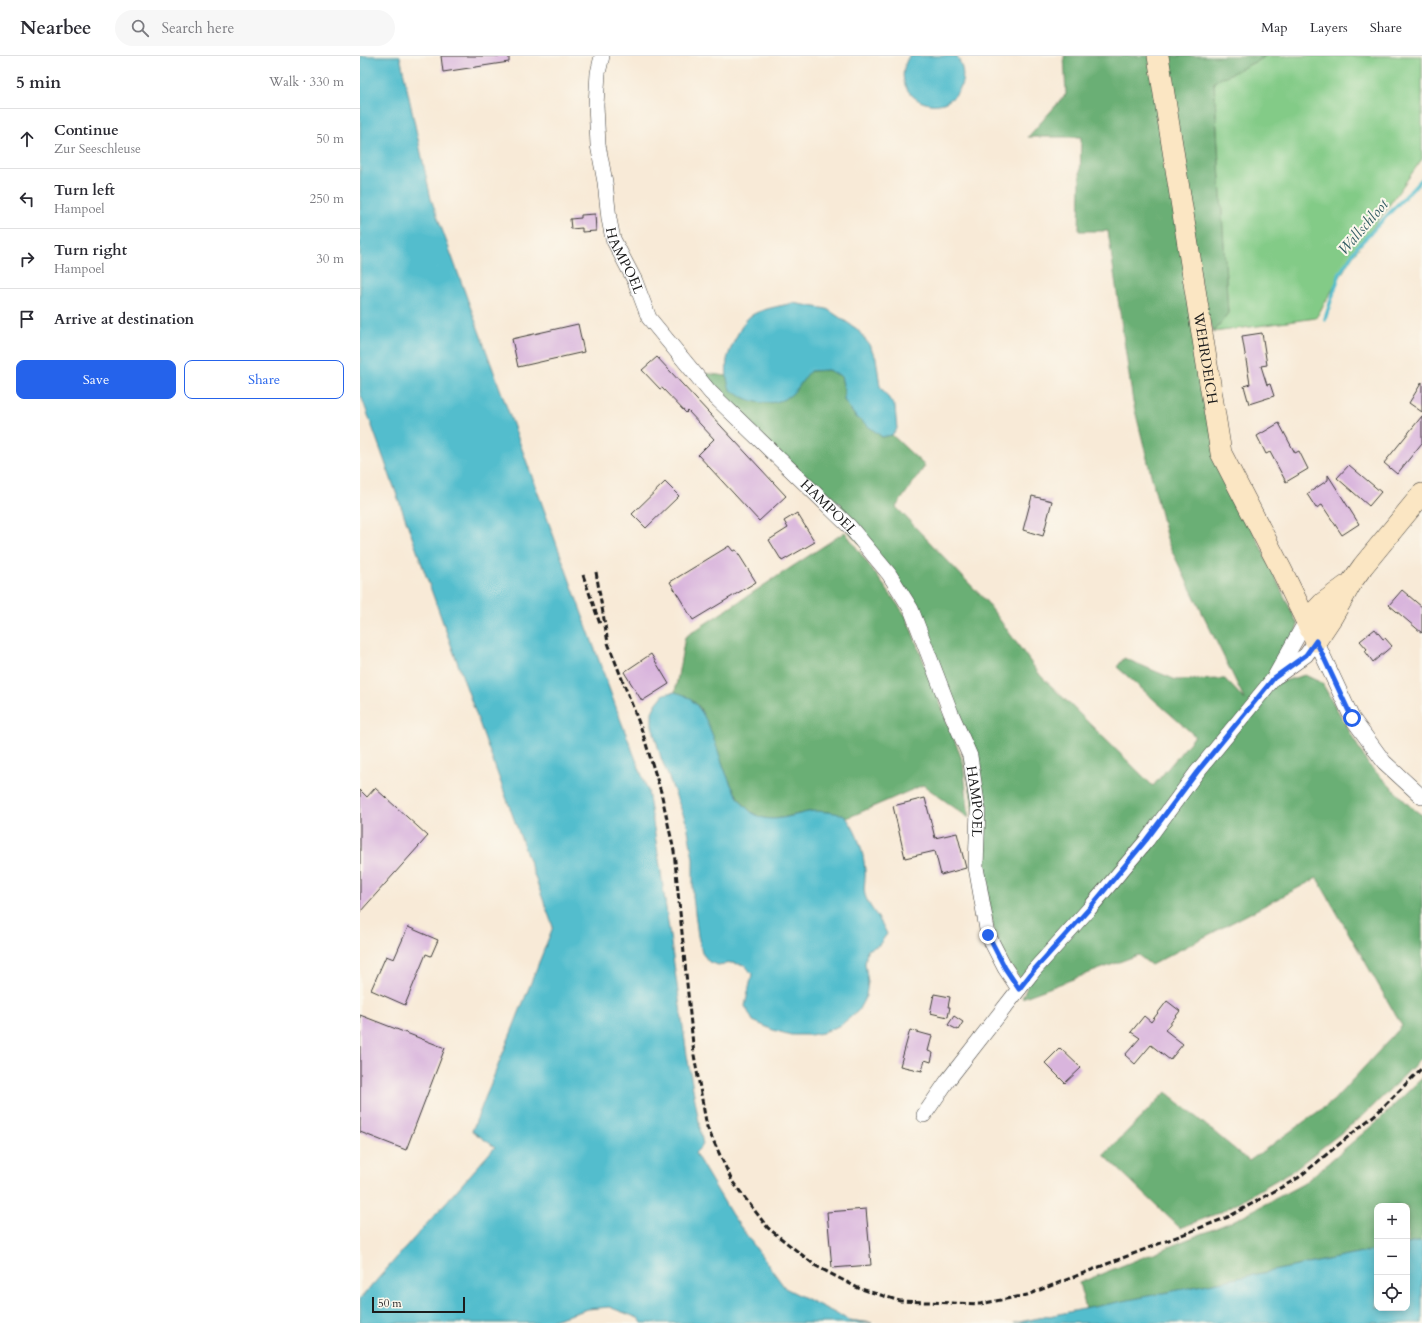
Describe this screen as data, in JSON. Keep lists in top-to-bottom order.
{
  "streets": {
    "street": ["HAMPOEL", "WEHRDEICH"]
  },
  "water": ["Wallschloot"],
  "scale_bar": "50 m",
  "page": {
    "header": "Nearbee",
    "search": "Search here",
    "nav": ["Map", "Layers", "Share"],
    "heading": ["5 min", "Walk · 330 m"],
    "list": [
      ["Continue", "Zur Seeschleuse", "50 m"],
      ["Turn left", "Hampoel", "250 m"],
      ["Turn right", "Hampoel", "30 m"],
      "Arrive at destination"
    ],
    "buttons": ["Save", "Share"],
    "map_buttons": ["+", "−"],
    "scale": "50 m"
  }
}
